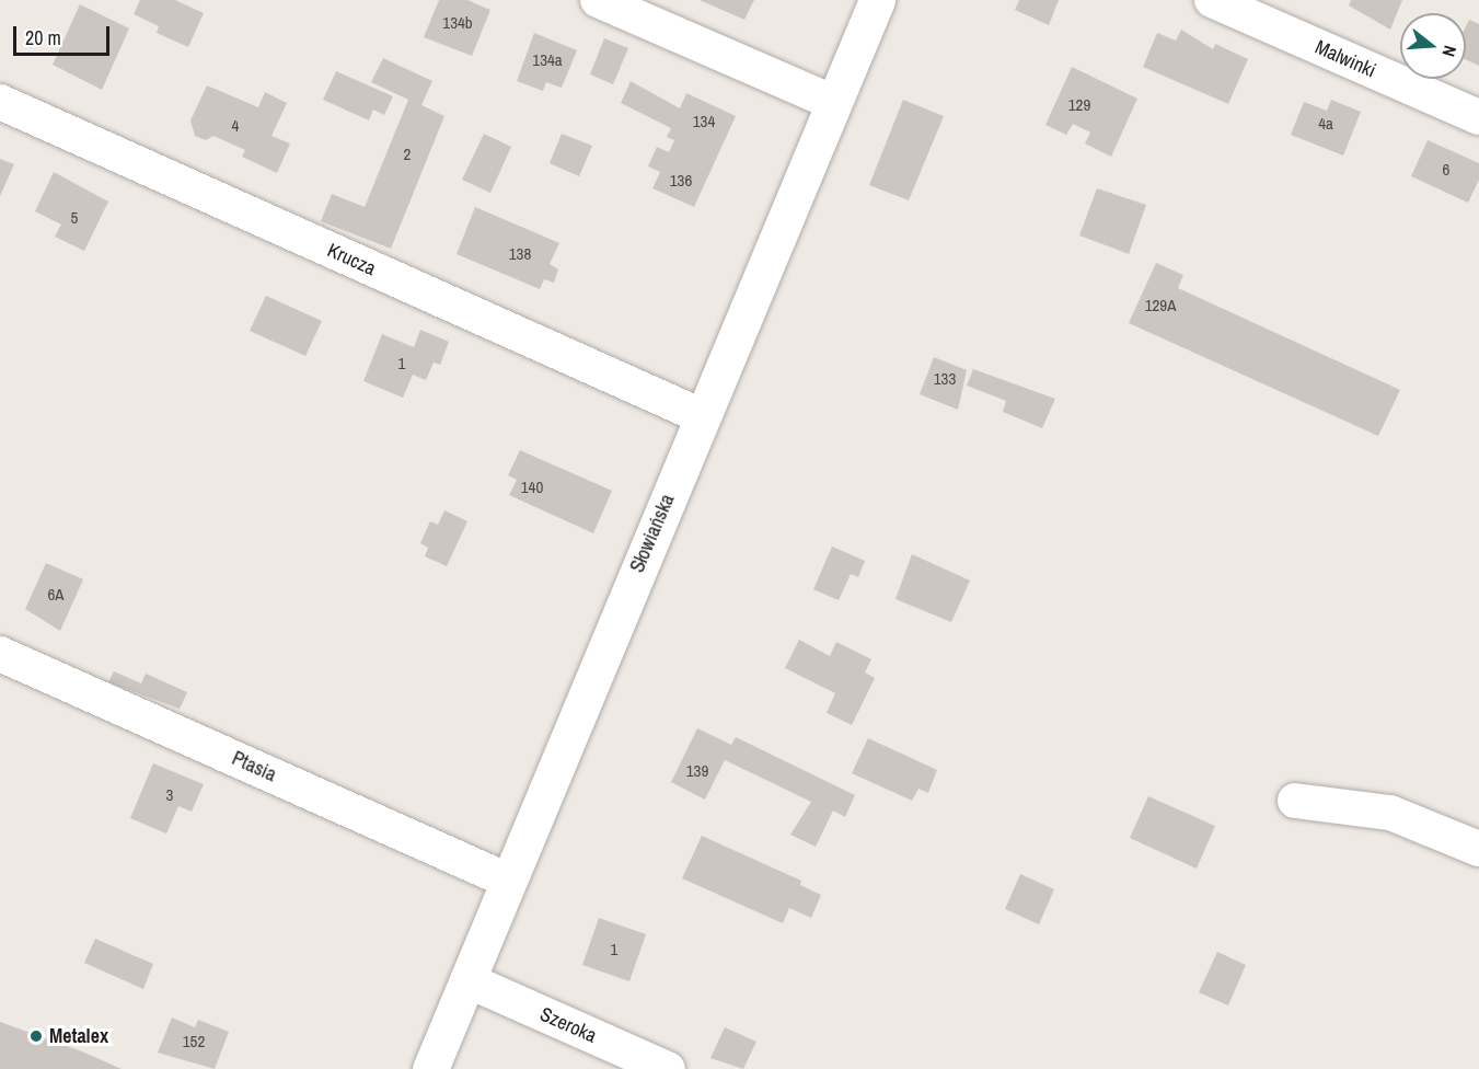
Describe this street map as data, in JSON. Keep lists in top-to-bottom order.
{
  "streets": {
    "street": [
      "Malwinki",
      "Krucza",
      "Słowiańska",
      "Ptasia",
      "Szeroka"
    ]
  },
  "crossings": [
    ["Krucza", "Słowiańska"],
    ["Słowiańska", "Ptasia"],
    ["Słowiańska", "Szeroka"]
  ],
  "places": ["Metalex"],
  "house_numbers": [
    "134b",
    "134a",
    "129",
    "134",
    "4a",
    "4",
    "2",
    "6",
    "136",
    "5",
    "138",
    "129A",
    "1",
    "133",
    "140",
    "6A",
    "139",
    "3",
    "1",
    "152"
  ],
  "scale_bar": "20 m",
  "north": "right"
}
